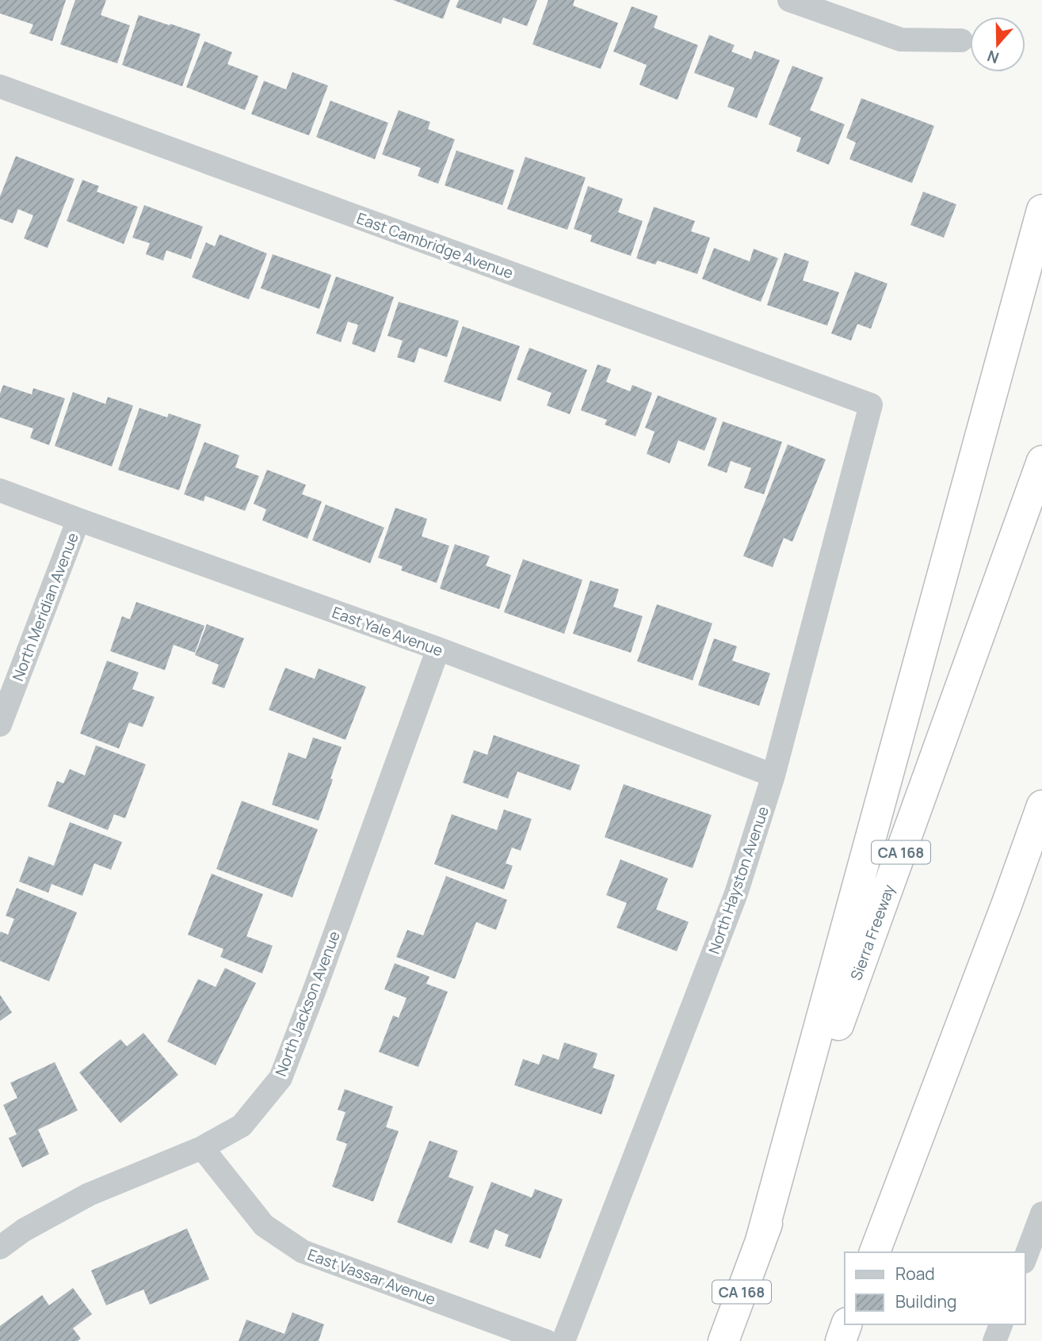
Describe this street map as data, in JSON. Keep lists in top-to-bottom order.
{
  "streets": {
    "highway": ["CA 168", "Sierra Freeway"],
    "street": [
      "East Cambridge Avenue",
      "North Meridian Avenue",
      "East Yale Avenue",
      "North Hayston Avenue",
      "North Jackson Avenue",
      "East Vassar Avenue"
    ]
  },
  "crossings": [
    ["East Cambridge Avenue", "North Hayston Avenue"],
    ["North Meridian Avenue", "East Yale Avenue"],
    ["East Yale Avenue", "North Hayston Avenue"],
    ["East Yale Avenue", "North Jackson Avenue"],
    ["North Jackson Avenue", "East Vassar Avenue"]
  ],
  "legend": ["Road", "Building"],
  "north": "bottom"
}
